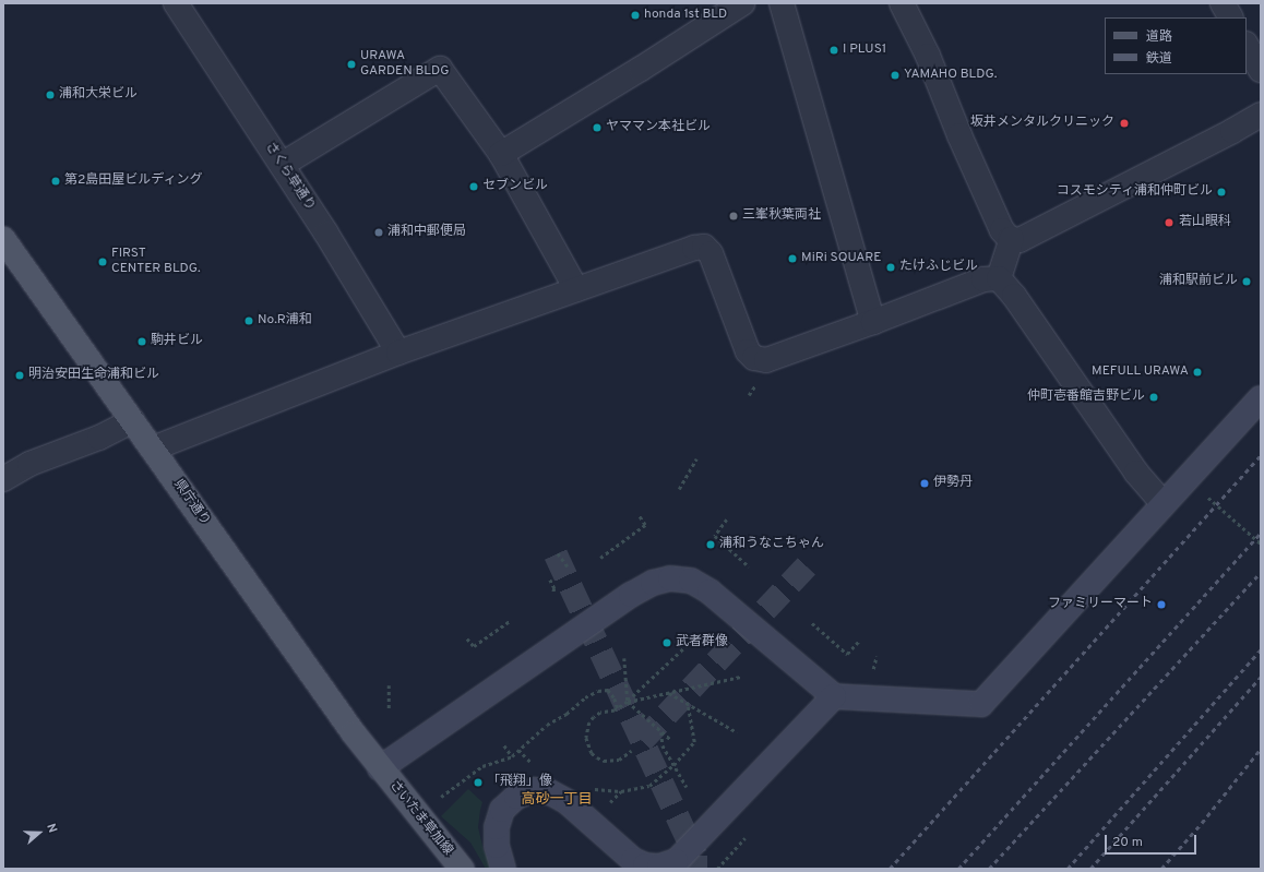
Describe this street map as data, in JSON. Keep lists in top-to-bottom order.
{
  "streets": {
    "main road": ["県庁通り", "さいたま草加線"],
    "street": ["さくら草通り"]
  },
  "crossings": [
    ["県庁通り", "さいたま草加線"]
  ],
  "districts": ["高砂一丁目"],
  "places": [
    "honda 1st BLD",
    "I PLUS1",
    "URAWA GARDEN BLDG",
    "YAMAHO BLDG.",
    "浦和大栄ビル",
    "坂井メンタルクリニック",
    "ヤママン本社ビル",
    "第2島田屋ビルディング",
    "セブンビル",
    "コスモシティ浦和仲町ビル",
    "三峯秋葉両社",
    "若山眼科",
    "浦和中郵便局",
    "MiRi SQUARE",
    "FIRST CENTER BLDG.",
    "たけふじビル",
    "浦和駅前ビル",
    "No.R浦和",
    "駒井ビル",
    "MEFULL URAWA",
    "明治安田生命浦和ビル",
    "仲町壱番館吉野ビル",
    "伊勢丹",
    "浦和うなこちゃん",
    "ファミリーマート",
    "武者群像",
    "「飛翔」像"
  ],
  "legend": ["道路", "鉄道"],
  "scale_bar": "20 m",
  "north": "right"
}
